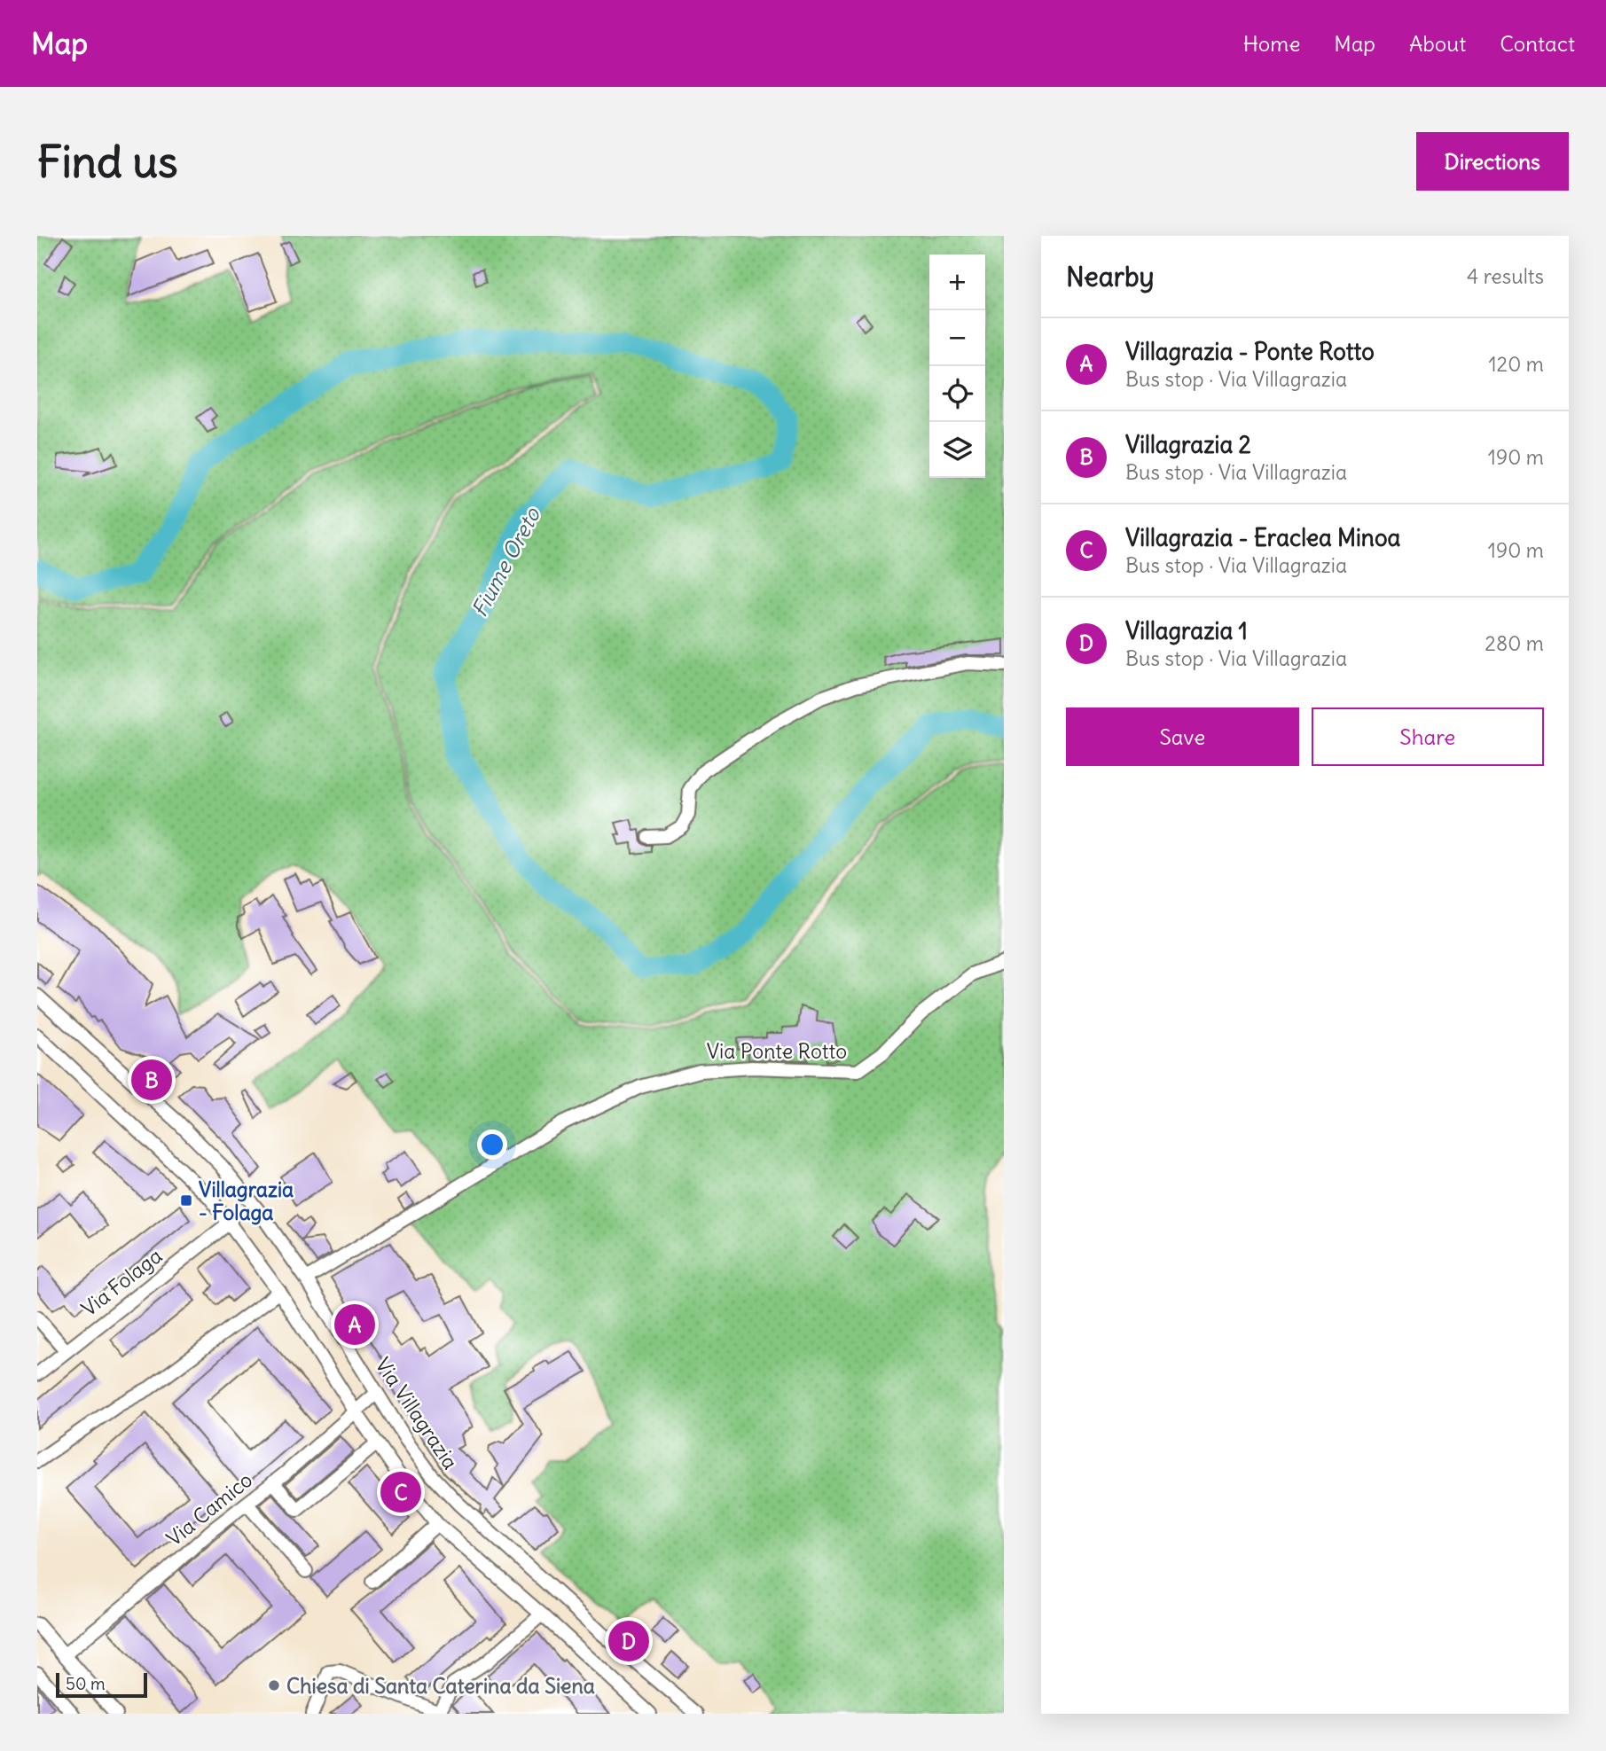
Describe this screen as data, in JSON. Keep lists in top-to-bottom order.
{
  "streets": {
    "street": [
      "Via Ponte Rotto",
      "Via Folaga",
      "Via Villagrazia",
      "Via Camico"
    ]
  },
  "crossings": [
    ["Via Ponte Rotto", "Via Villagrazia"],
    ["Via Villagrazia", "Via Camico"]
  ],
  "water": ["Fiume Oreto"],
  "places": {
    "transit": ["Villagrazia - Folaga"],
    "other": ["Chiesa di Santa Caterina da Siena"]
  },
  "scale_bar": "50 m",
  "page": {
    "header": "Map",
    "nav": [
      "Home",
      "Map",
      "About",
      "Contact"
    ],
    "buttons": [
      "Directions",
      ["Save", "Share"]
    ],
    "title": "Find us",
    "heading": ["Nearby", "4 results"],
    "map_buttons": ["+", "−"],
    "list": [
      {
        "mark": "A",
        "name": "Villagrazia - Ponte Rotto",
        "note": "Bus stop · Via Villagrazia",
        "value": "120 m"
      },
      {
        "mark": "B",
        "name": "Villagrazia 2",
        "note": "Bus stop · Via Villagrazia",
        "value": "190 m"
      },
      {
        "mark": "C",
        "name": "Villagrazia - Eraclea Minoa",
        "note": "Bus stop · Via Villagrazia",
        "value": "190 m"
      },
      {
        "mark": "D",
        "name": "Villagrazia 1",
        "note": "Bus stop · Via Villagrazia",
        "value": "280 m"
      }
    ],
    "pins": [
      "B",
      "A",
      "C",
      "D"
    ],
    "scale": "50 m"
  }
}
